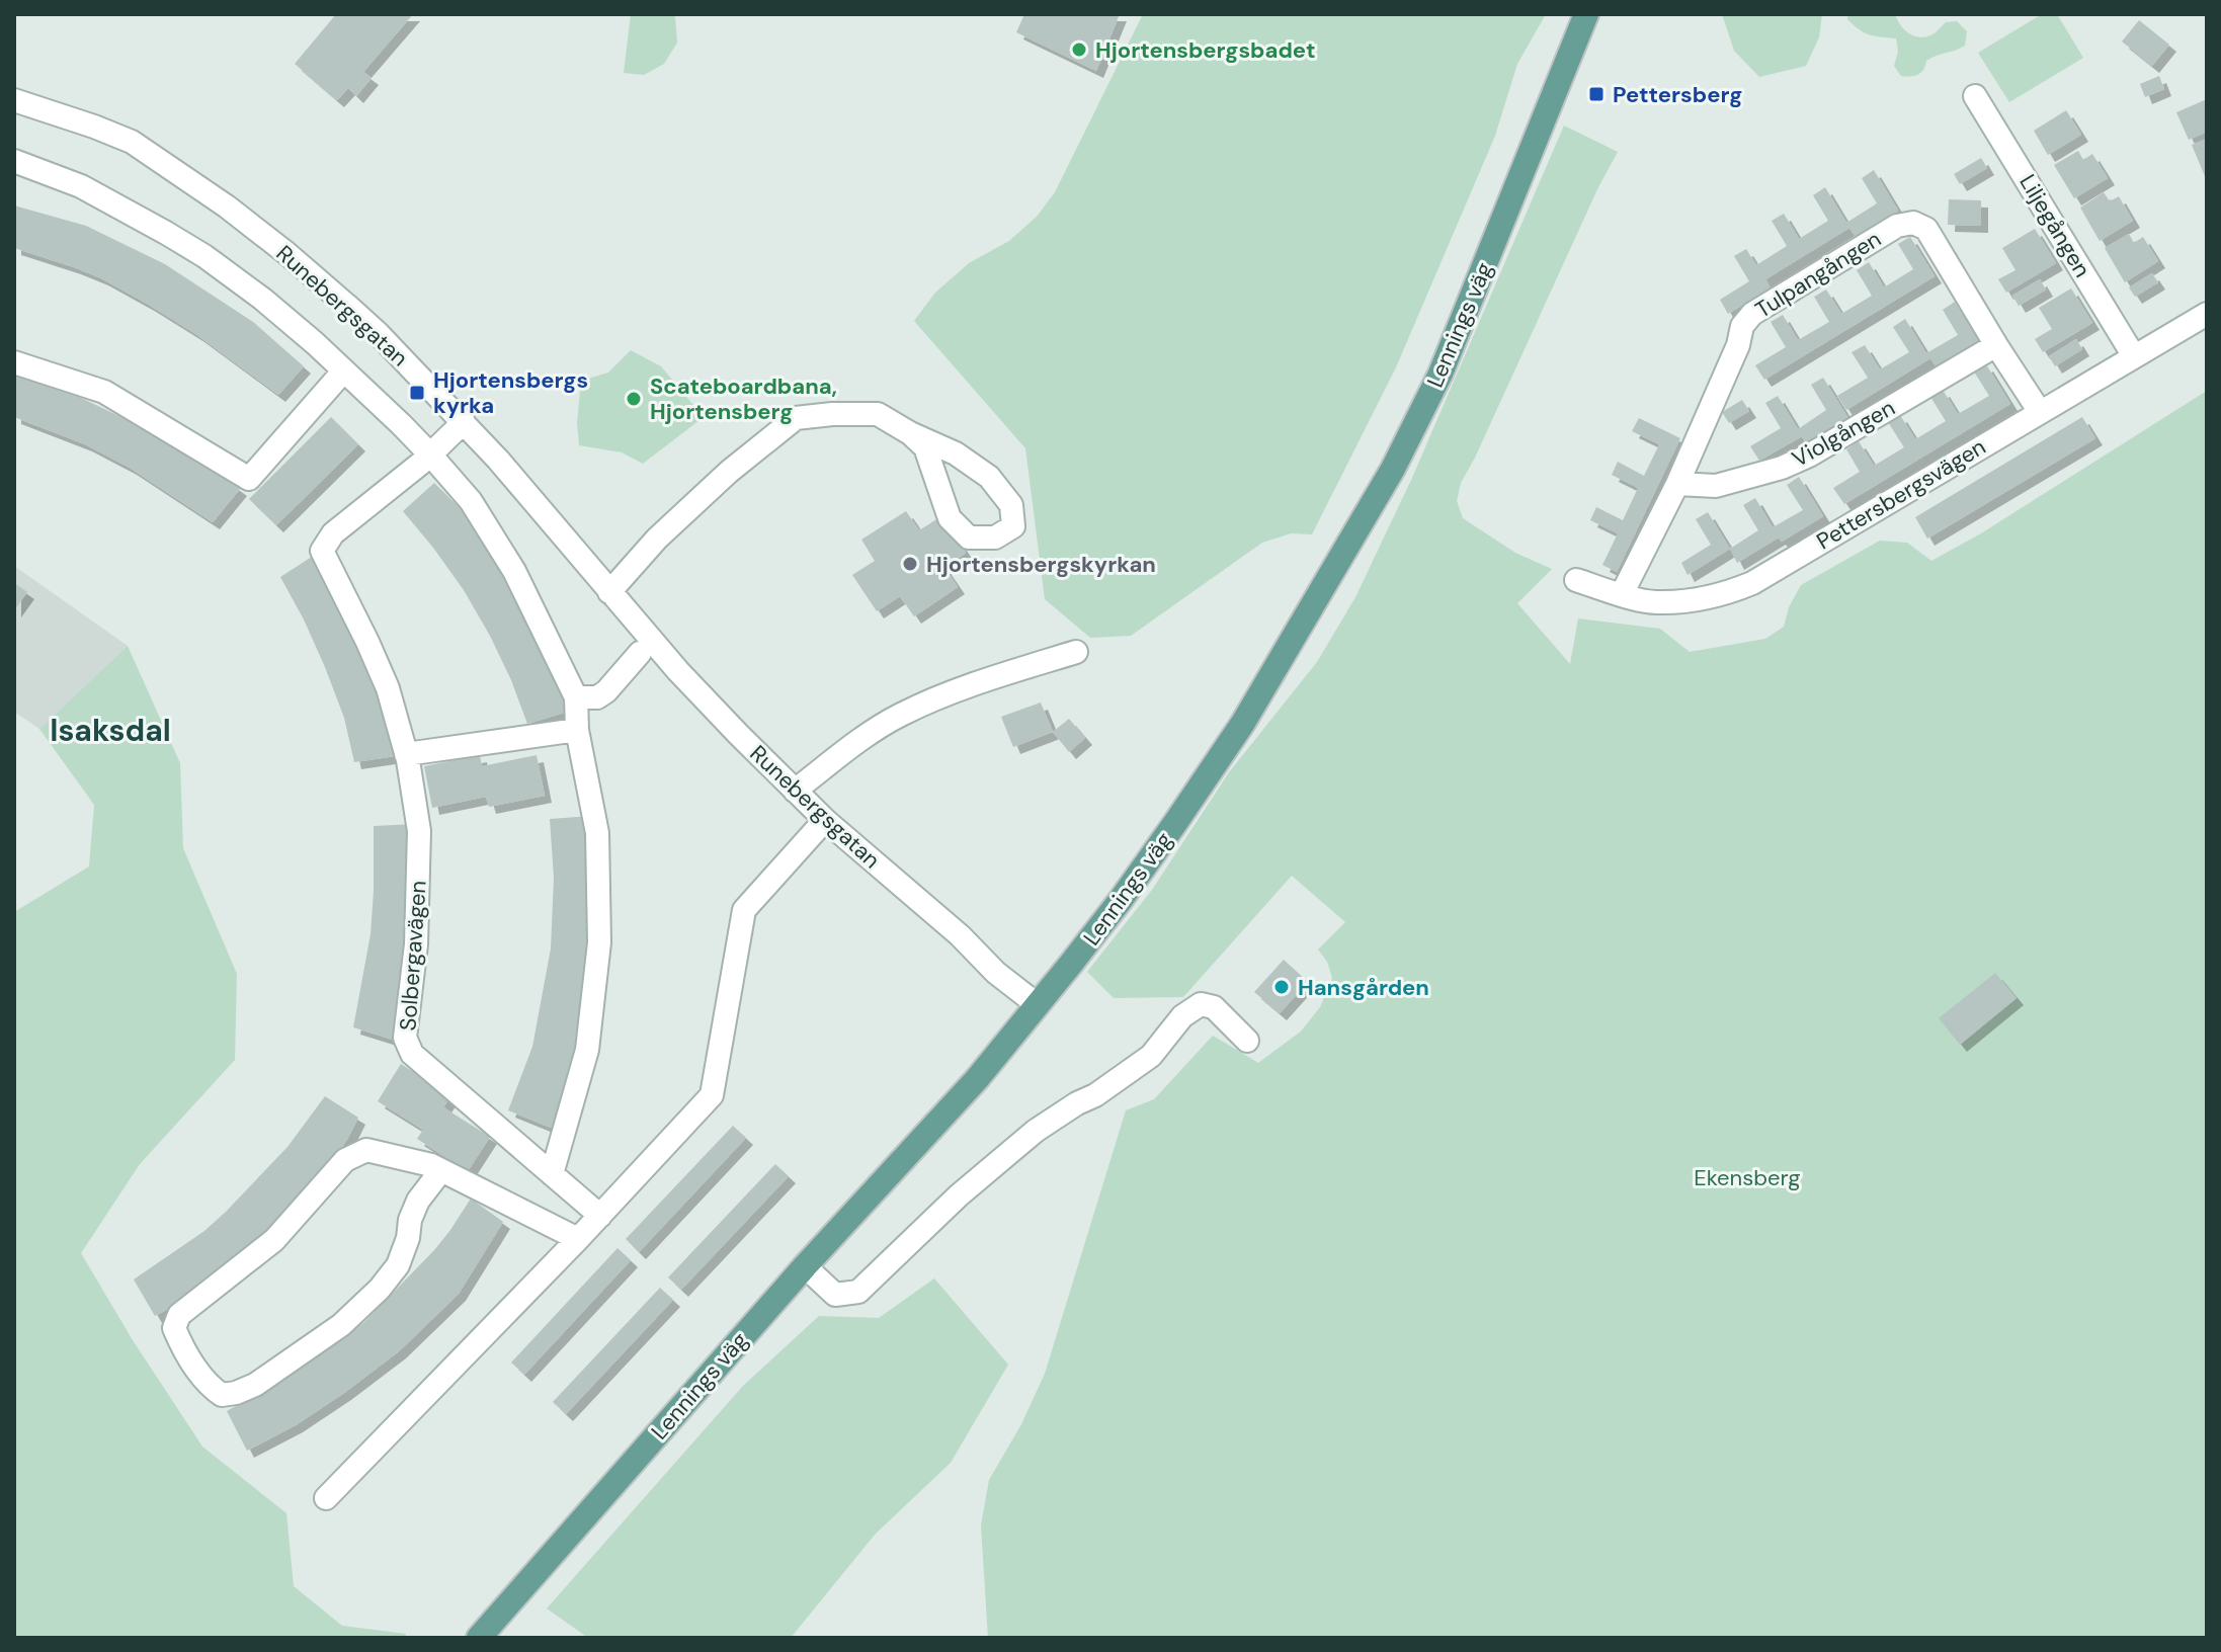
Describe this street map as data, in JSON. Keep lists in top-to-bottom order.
{
  "streets": {
    "main road": ["Lennings väg"],
    "street": [
      "Liljegången",
      "Tulpangången",
      "Runebergsgatan",
      "Violgången",
      "Pettersbergsvägen",
      "Solbergavägen"
    ]
  },
  "crossings": [
    ["Liljegången", "Pettersbergsvägen"],
    ["Tulpangången", "Violgången"],
    ["Tulpangången", "Pettersbergsvägen"],
    ["Runebergsgatan", "Lennings väg"],
    ["Runebergsgatan", "Solbergavägen"]
  ],
  "districts": ["Isaksdal"],
  "parks": ["Ekensberg"],
  "places": {
    "other": [
      "Hjortensbergsbadet",
      "Scateboardbana, Hjortensberg",
      "Hjortensbergskyrkan",
      "Hansgården"
    ],
    "transit": ["Pettersberg", "Hjortensbergs kyrka"]
  }
}
